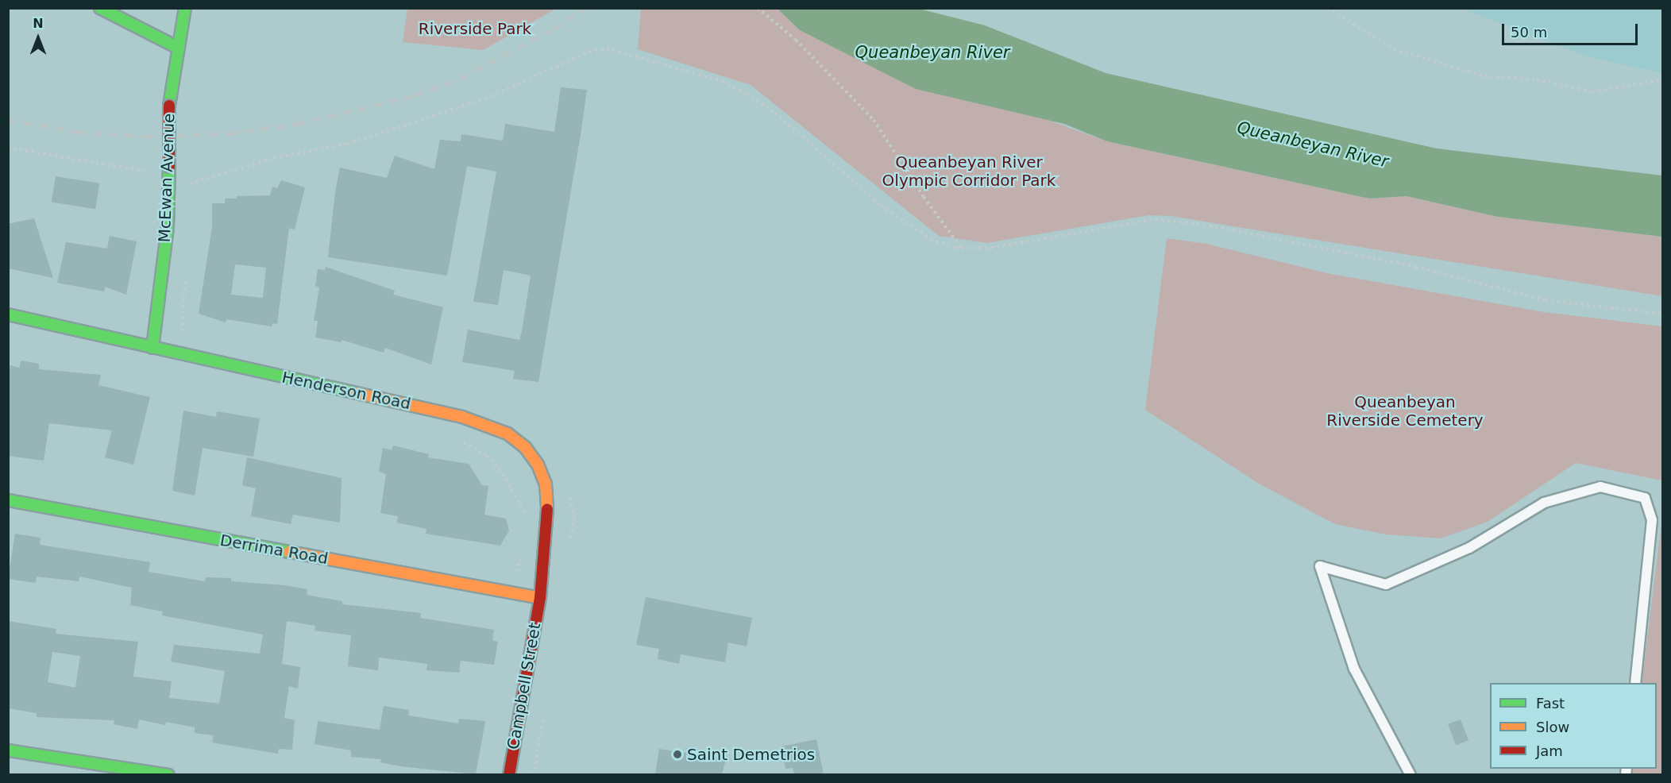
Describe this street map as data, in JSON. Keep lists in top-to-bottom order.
{
  "streets": {
    "street": [
      "McEwan Avenue",
      "Henderson Road",
      "Derrima Road",
      "Campbell Street"
    ]
  },
  "crossings": [
    ["McEwan Avenue", "Henderson Road"],
    ["Henderson Road", "Derrima Road"],
    ["Henderson Road", "Campbell Street"],
    ["Derrima Road", "Campbell Street"]
  ],
  "water": ["Queanbeyan River"],
  "parks": ["Riverside Park", "Queanbeyan River Olympic Corridor Park", "Queanbeyan Riverside Cemetery"],
  "places": ["Saint Demetrios"],
  "legend": ["Fast", "Slow", "Jam"],
  "scale_bar": "50 m",
  "north": "top"
}
